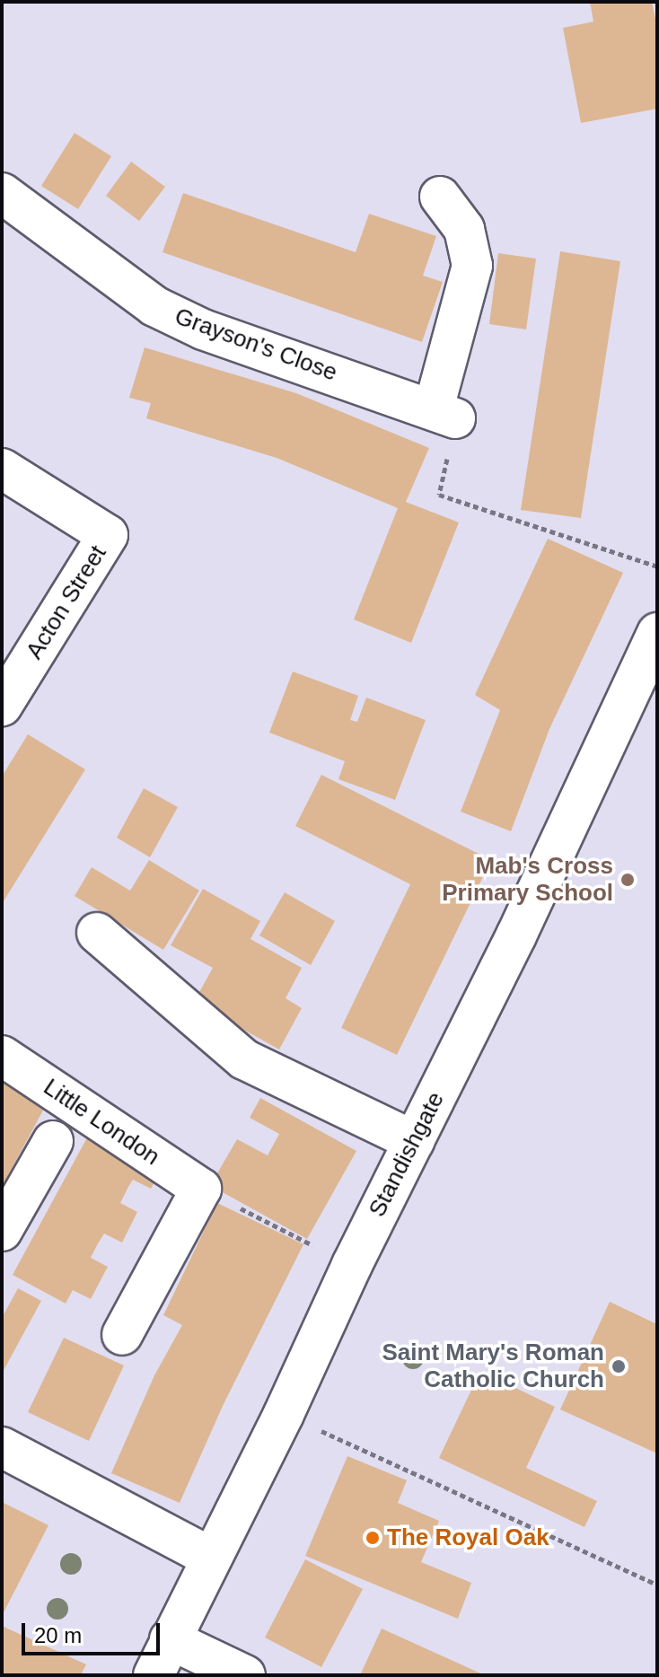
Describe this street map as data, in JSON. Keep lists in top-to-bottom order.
{
  "streets": {
    "street": [
      "Grayson's Close",
      "Acton Street",
      "Little London",
      "Standishgate"
    ]
  },
  "places": ["Mab's Cross Primary School", "Saint Mary's Roman Catholic Church", "The Royal Oak"],
  "scale_bar": "20 m"
}
